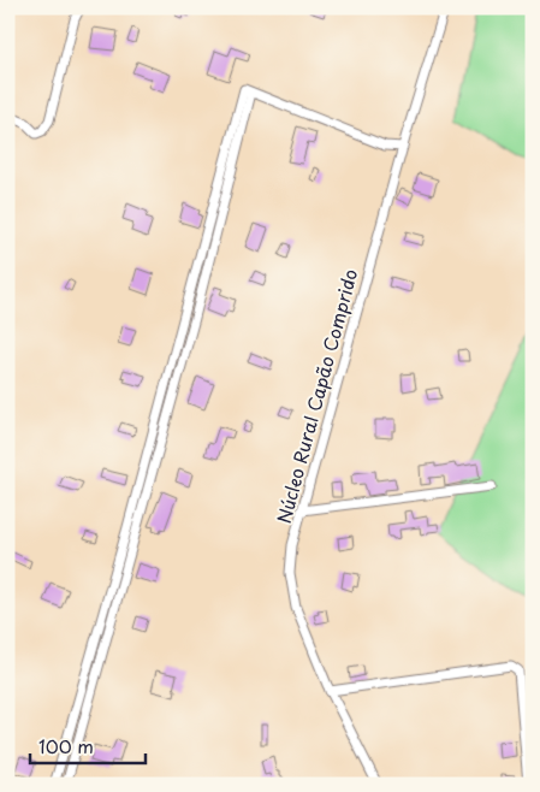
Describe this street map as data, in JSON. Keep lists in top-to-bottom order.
{
  "streets": {
    "street": ["Núcleo Rural Capão Comprido"]
  },
  "scale_bar": "100 m"
}
